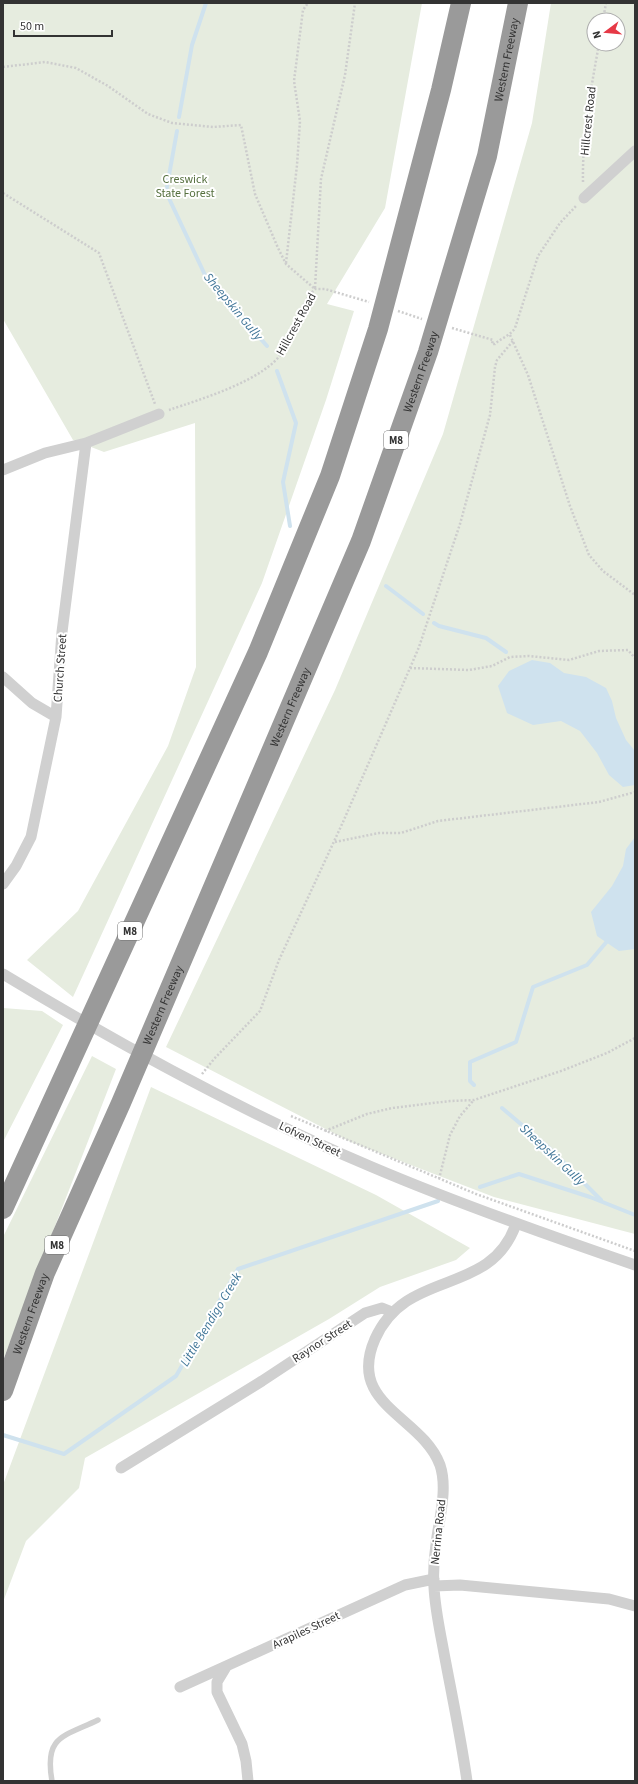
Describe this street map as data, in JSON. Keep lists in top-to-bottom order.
{
  "streets": {
    "highway": ["Western Freeway", "M8"],
    "street": [
      "Church Street",
      "Lofven Street",
      "Raynor Street",
      "Nerrina Road",
      "Arapiles Street"
    ],
    "path": ["Hillcrest Road"]
  },
  "crossings": [
    ["Raynor Street", "Nerrina Road"],
    ["Nerrina Road", "Arapiles Street"]
  ],
  "water": ["Sheepskin Gully", "Little Bendigo Creek"],
  "parks": ["Creswick State Forest"],
  "scale_bar": "50 m",
  "north": "left"
}
